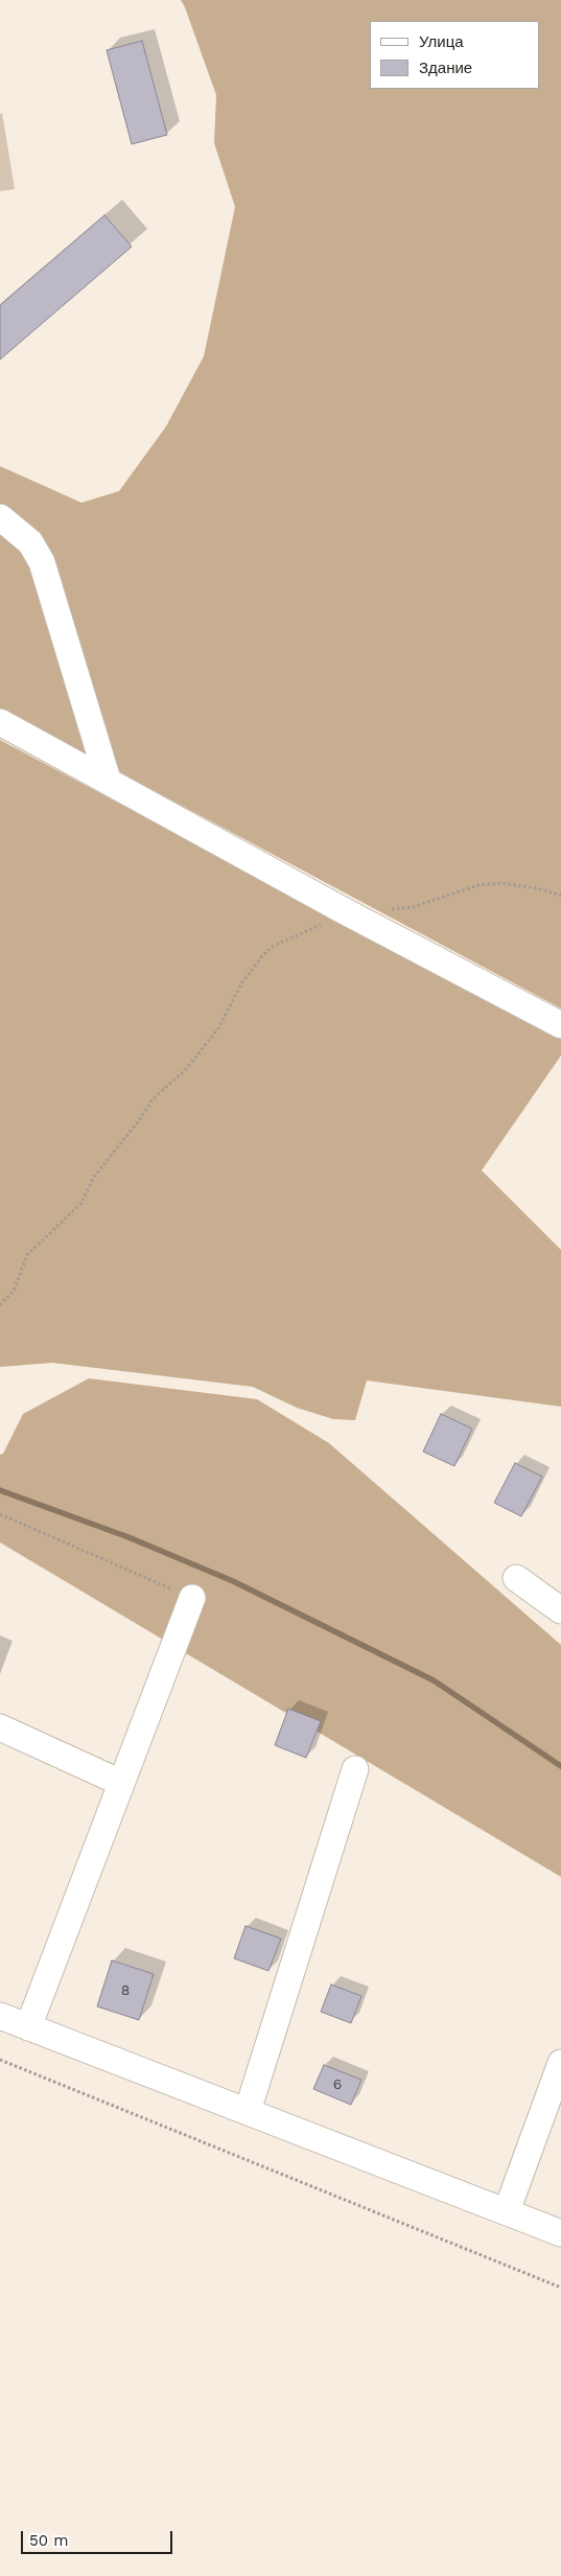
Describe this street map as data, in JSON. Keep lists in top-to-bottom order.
{
  "house_numbers": ["8", "6"],
  "legend": ["Улица", "Здание"],
  "scale_bar": "50 m"
}
